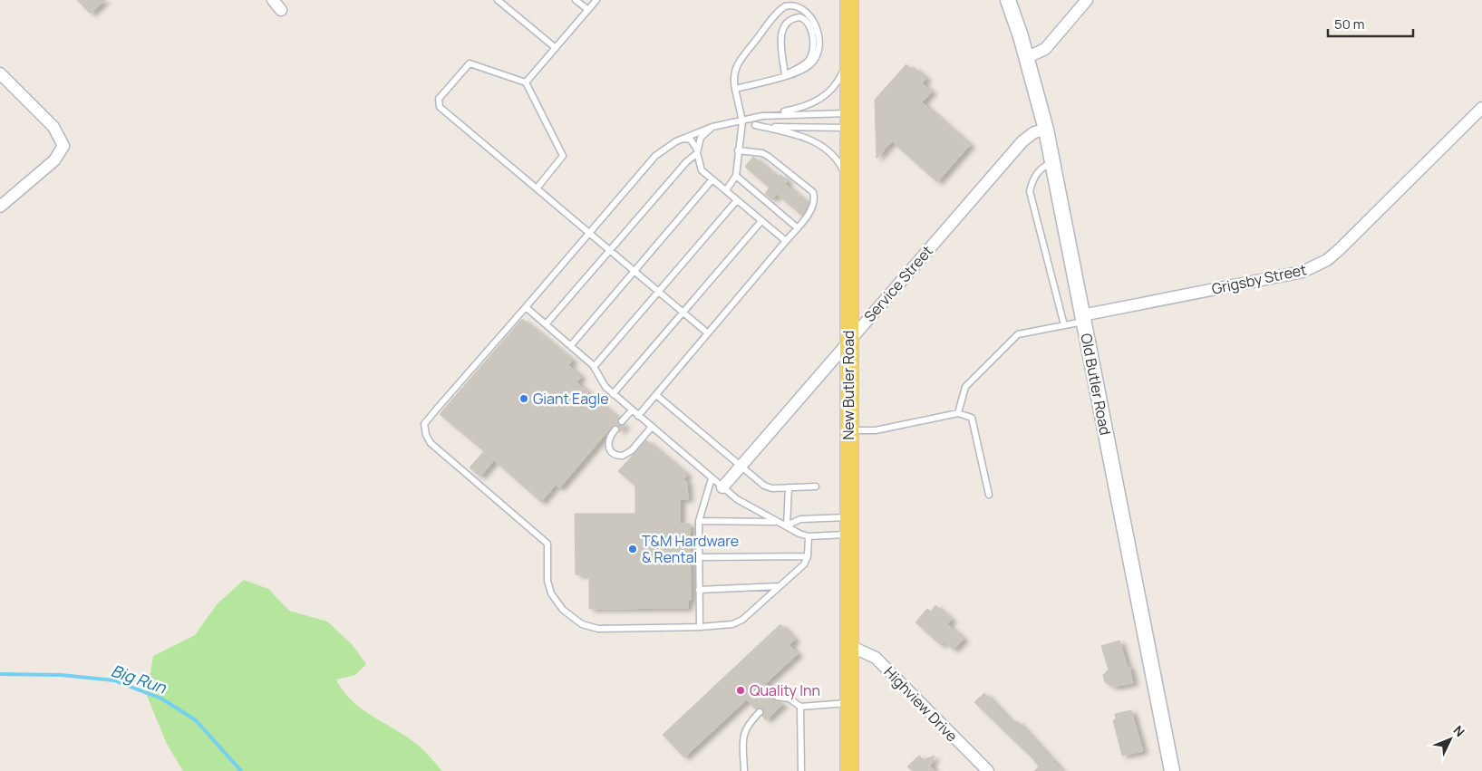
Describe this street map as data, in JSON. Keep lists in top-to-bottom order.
{
  "streets": {
    "main road": ["New Butler Road"],
    "street": [
      "Grigsby Street",
      "Service Street",
      "Old Butler Road",
      "Highview Drive"
    ]
  },
  "crossings": [
    ["Grigsby Street", "Old Butler Road"],
    ["Service Street", "Old Butler Road"],
    ["Service Street", "New Butler Road"],
    ["New Butler Road", "Highview Drive"]
  ],
  "water": ["Big Run"],
  "places": ["Giant Eagle", "T&M Hardware & Rental", "Quality Inn"],
  "scale_bar": "50 m",
  "north": "top right"
}
